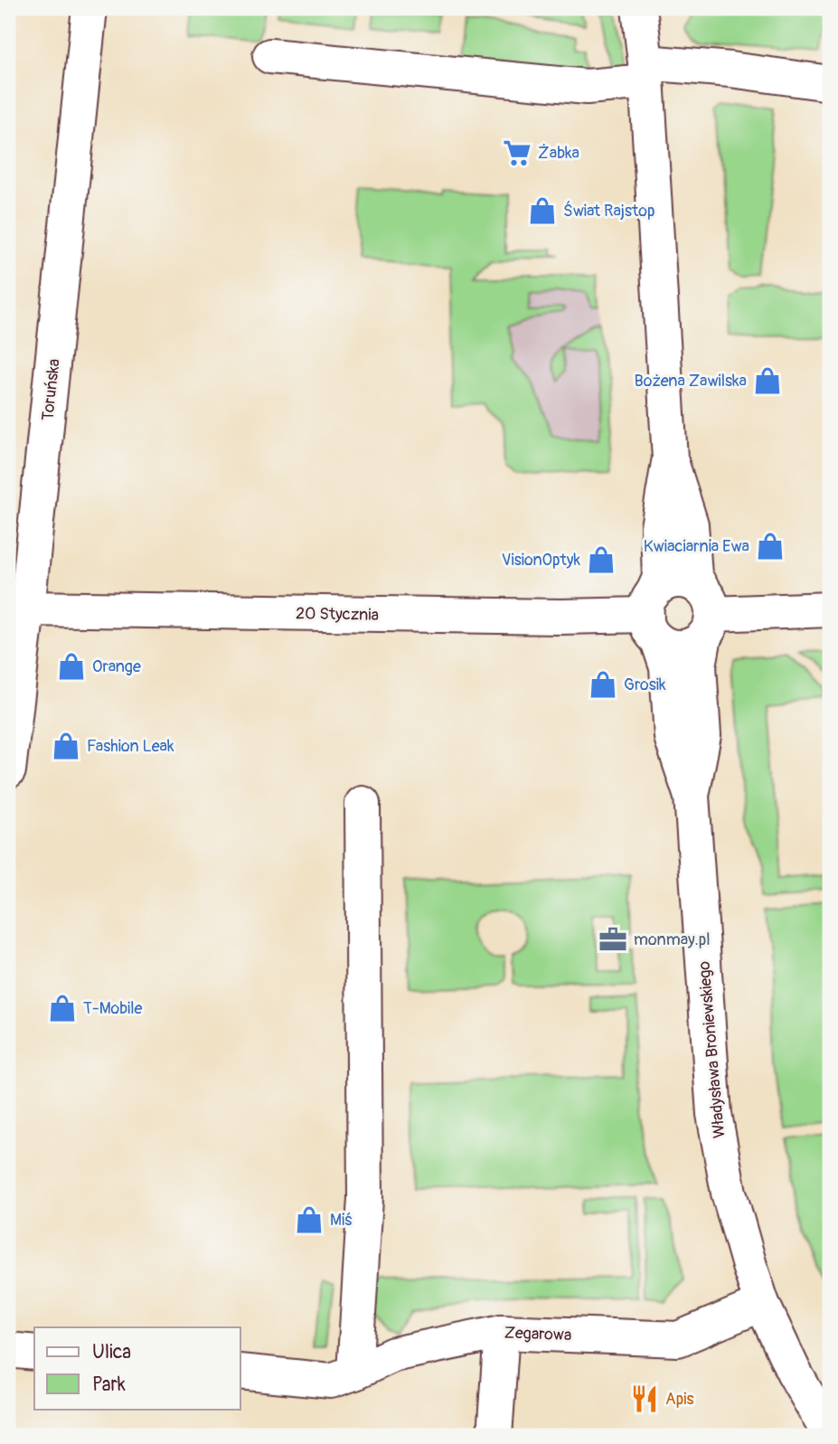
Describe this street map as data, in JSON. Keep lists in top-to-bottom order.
{
  "streets": {
    "street": [
      "Toruńska",
      "20 Stycznia",
      "Władysława Broniewskiego",
      "Zegarowa"
    ]
  },
  "crossings": [
    ["Toruńska", "20 Stycznia"],
    ["20 Stycznia", "Władysława Broniewskiego"],
    ["Władysława Broniewskiego", "Zegarowa"]
  ],
  "places": {
    "supermarket": ["Żabka"],
    "shop": [
      "Świat Rajstop",
      "Bożena Zawilska",
      "Kwiaciarnia Ewa",
      "VisionOptyk",
      "Orange",
      "Grosik",
      "Fashion Leak",
      "T-Mobile",
      "Miś"
    ],
    "office": ["monmay.pl"],
    "restaurant": ["Apis"]
  },
  "legend": ["Ulica", "Park"]
}
